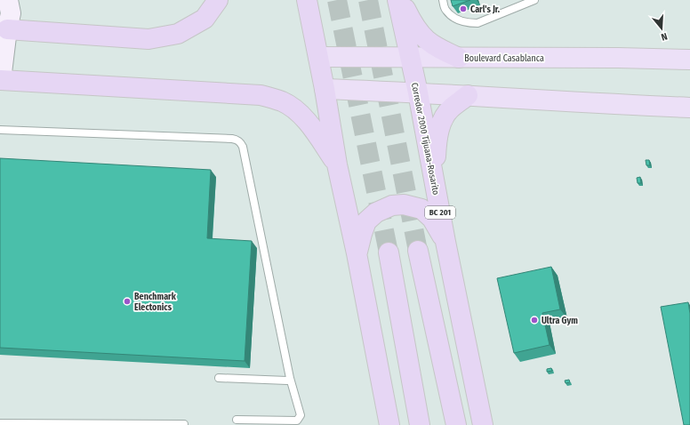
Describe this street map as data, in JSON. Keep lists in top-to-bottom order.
{
  "streets": {
    "highway": ["Corredor 2000 Tijuana-Rosarito", "BC 201"],
    "main road": ["Boulevard Casablanca"]
  },
  "crossings": [
    ["Boulevard Casablanca", "Corredor 2000 Tijuana-Rosarito"]
  ],
  "places": ["Carl's Jr.", "Benchmark Electonics", "Ultra Gym"],
  "north": "bottom"
}
